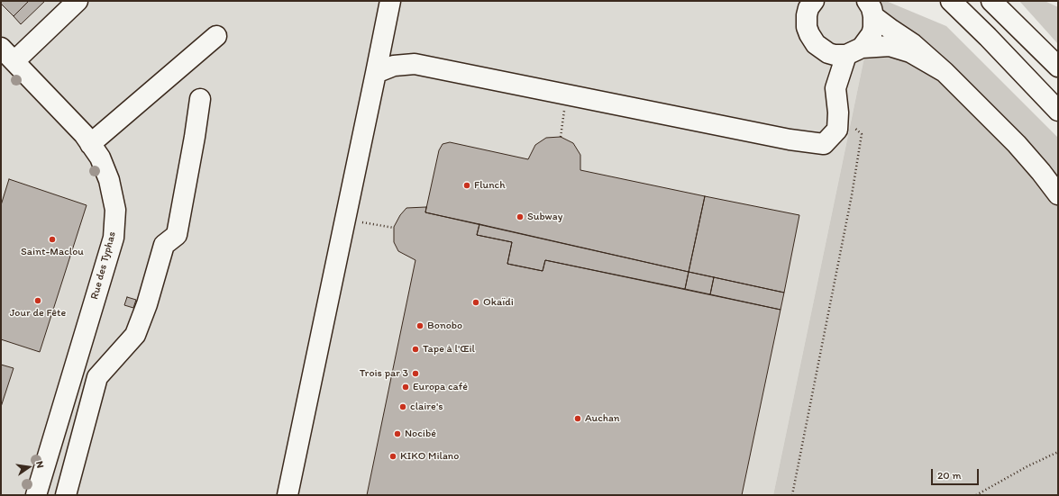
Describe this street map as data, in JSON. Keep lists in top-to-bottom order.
{
  "streets": {
    "main road": ["Rue des Typhas"]
  },
  "places": [
    "Flunch",
    "Subway",
    "Saint-Maclou",
    "Jour de Fête",
    "Okaïdi",
    "Bonobo",
    "Tape à l'Œil",
    "Trois par 3",
    "Europa café",
    "claire's",
    "Auchan",
    "Nocibé",
    "KIKO Milano"
  ],
  "scale_bar": "20 m",
  "north": "right"
}
